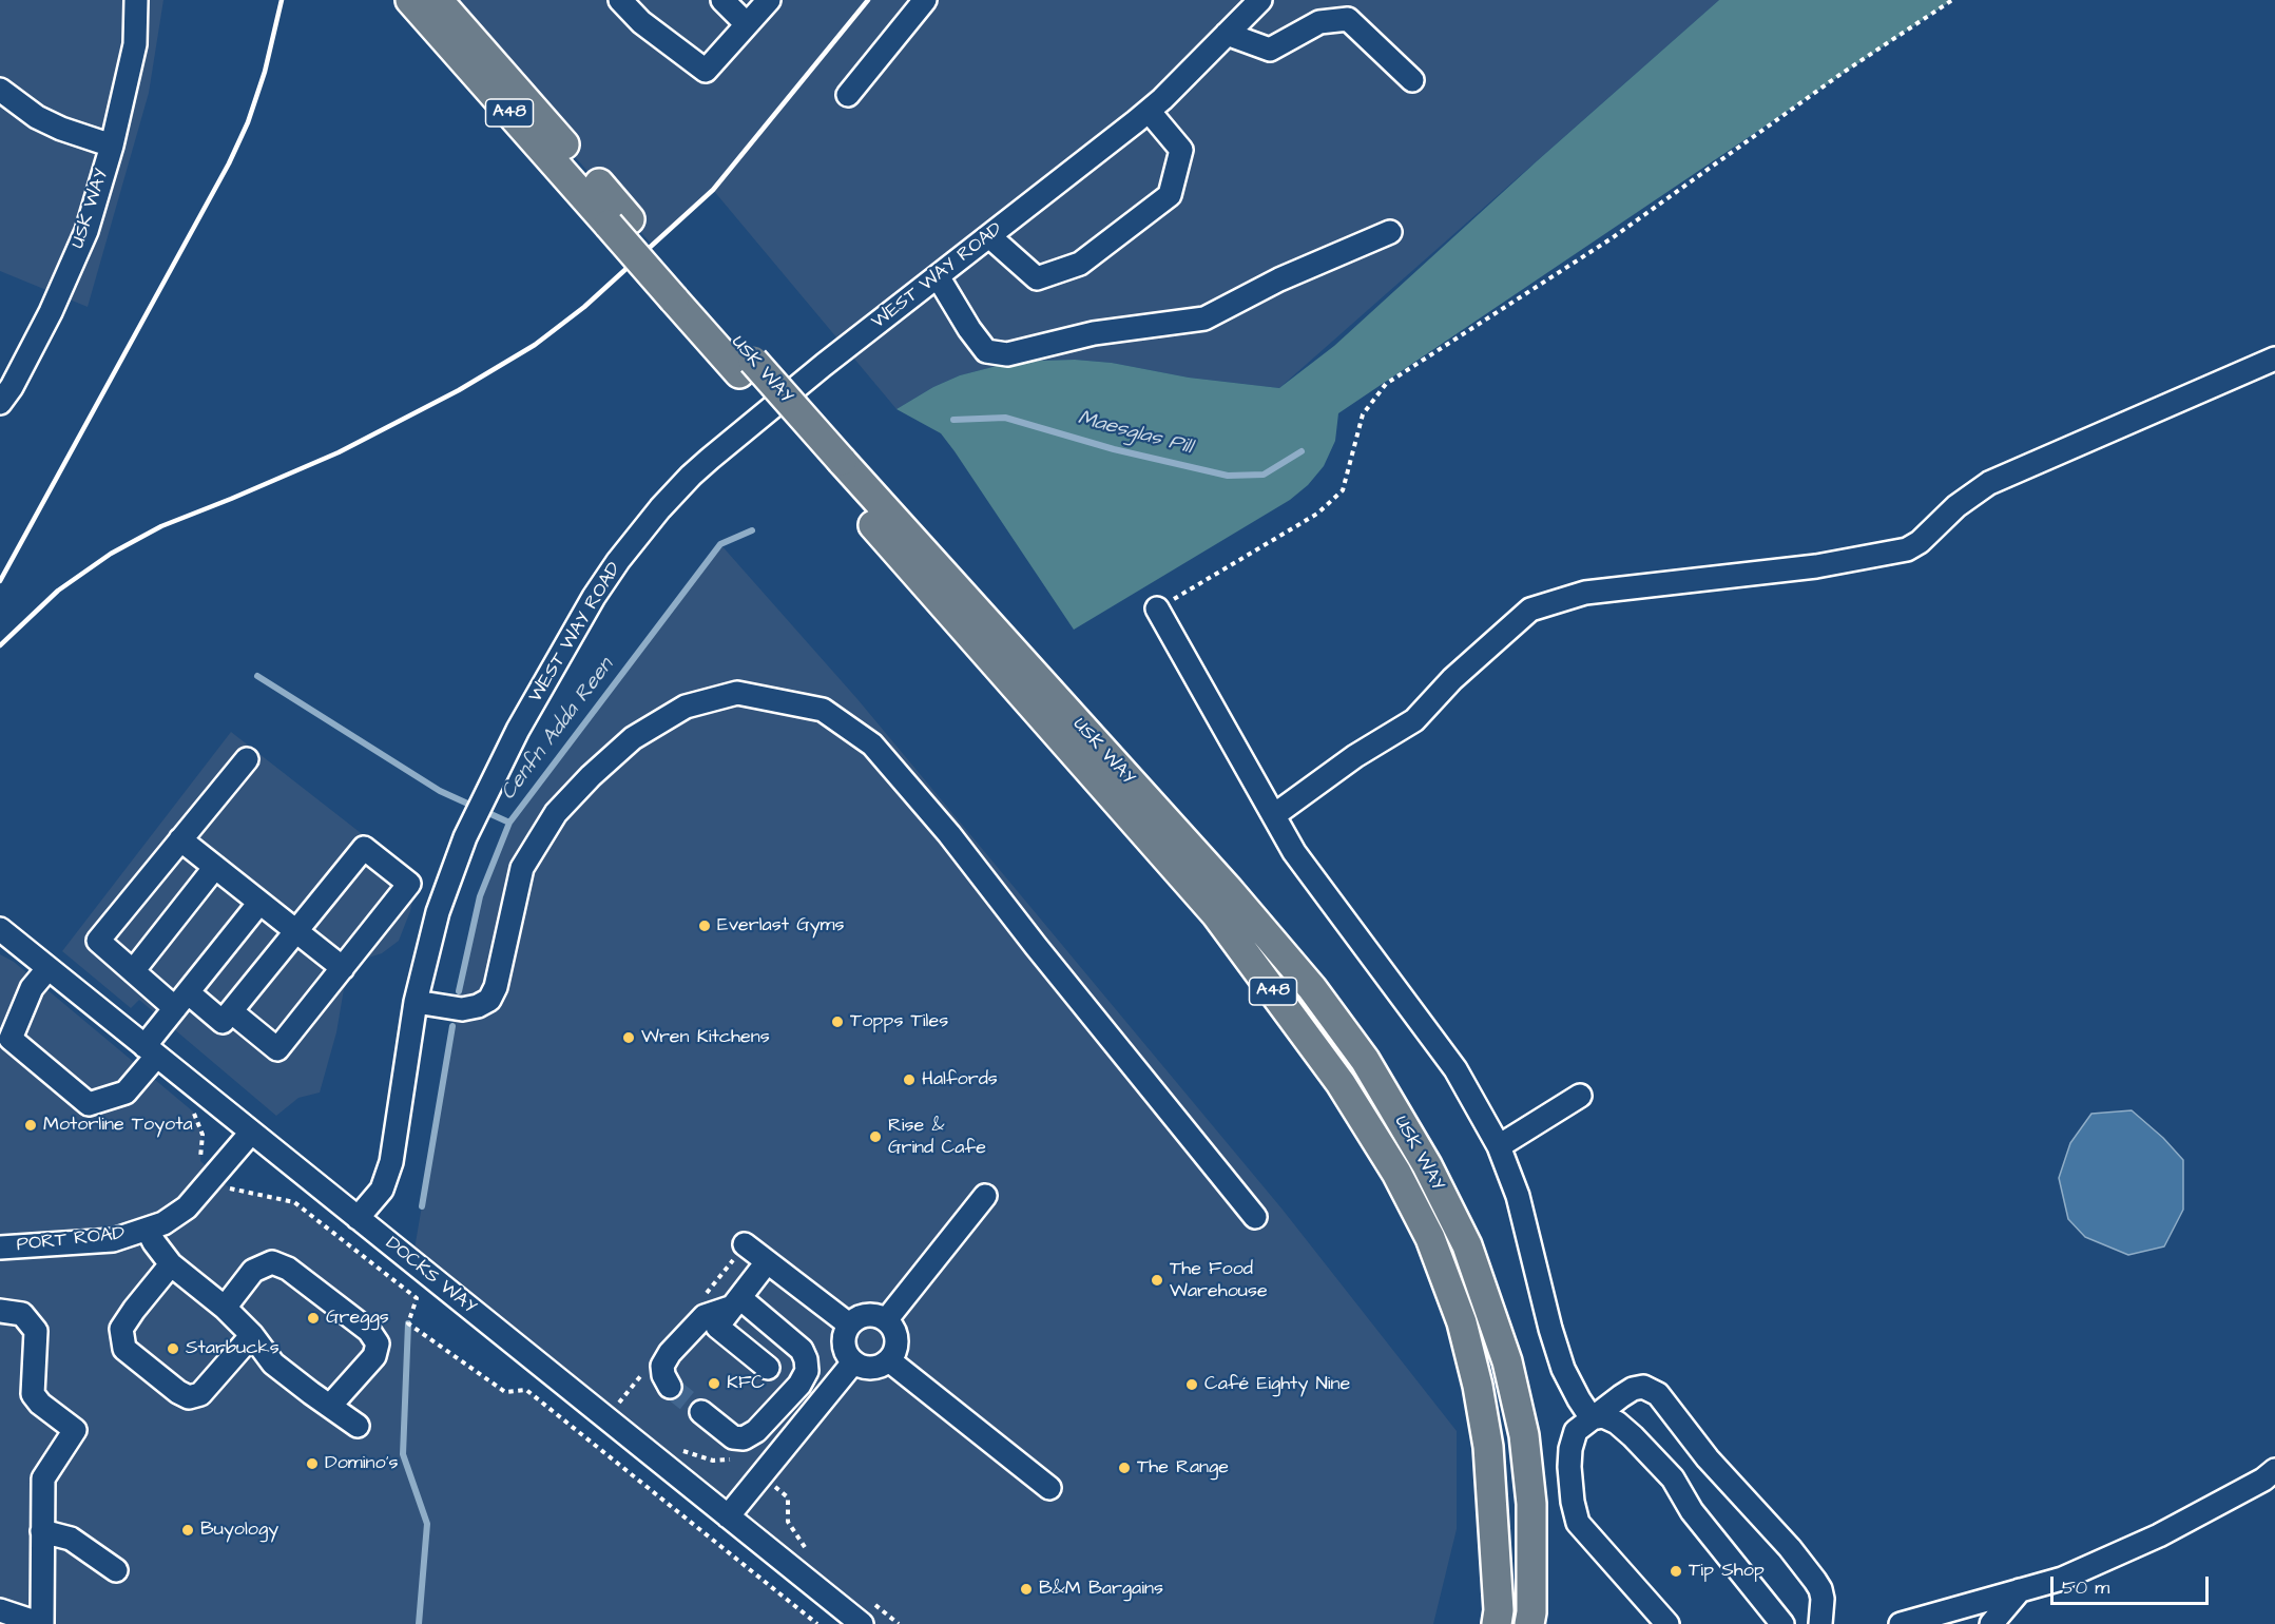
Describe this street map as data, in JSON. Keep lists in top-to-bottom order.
{
  "streets": {
    "main road": ["A48", "USK WAY"],
    "street": ["WEST WAY ROAD", "PORT ROAD", "DOCKS WAY"]
  },
  "crossings": [
    ["WEST WAY ROAD", "DOCKS WAY"],
    ["PORT ROAD", "DOCKS WAY"]
  ],
  "water": ["Maesglas Pill", "Cenfn Adda Reen"],
  "places": [
    "Everlast Gyms",
    "Topps Tiles",
    "Wren Kitchens",
    "Halfords",
    "Motorline Toyota",
    "Rise & Grind Cafe",
    "The Food Warehouse",
    "Greggs",
    "Starbucks",
    "KFC",
    "Café Eighty Nine",
    "Domino's",
    "The Range",
    "Buyology",
    "Tip Shop",
    "B&M Bargains"
  ],
  "scale_bar": "50 m"
}
